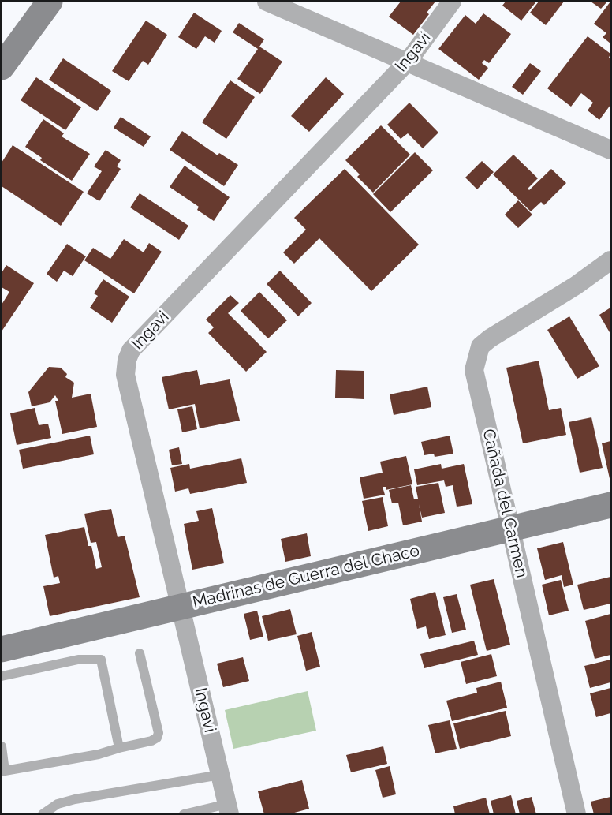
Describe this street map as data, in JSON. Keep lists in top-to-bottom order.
{
  "streets": {
    "street": ["Ingavi", "Cañada del Carmen", "Madrinas de Guerra del Chaco"]
  },
  "crossings": [
    ["Ingavi", "Madrinas de Guerra del Chaco"],
    ["Cañada del Carmen", "Madrinas de Guerra del Chaco"]
  ]
}
